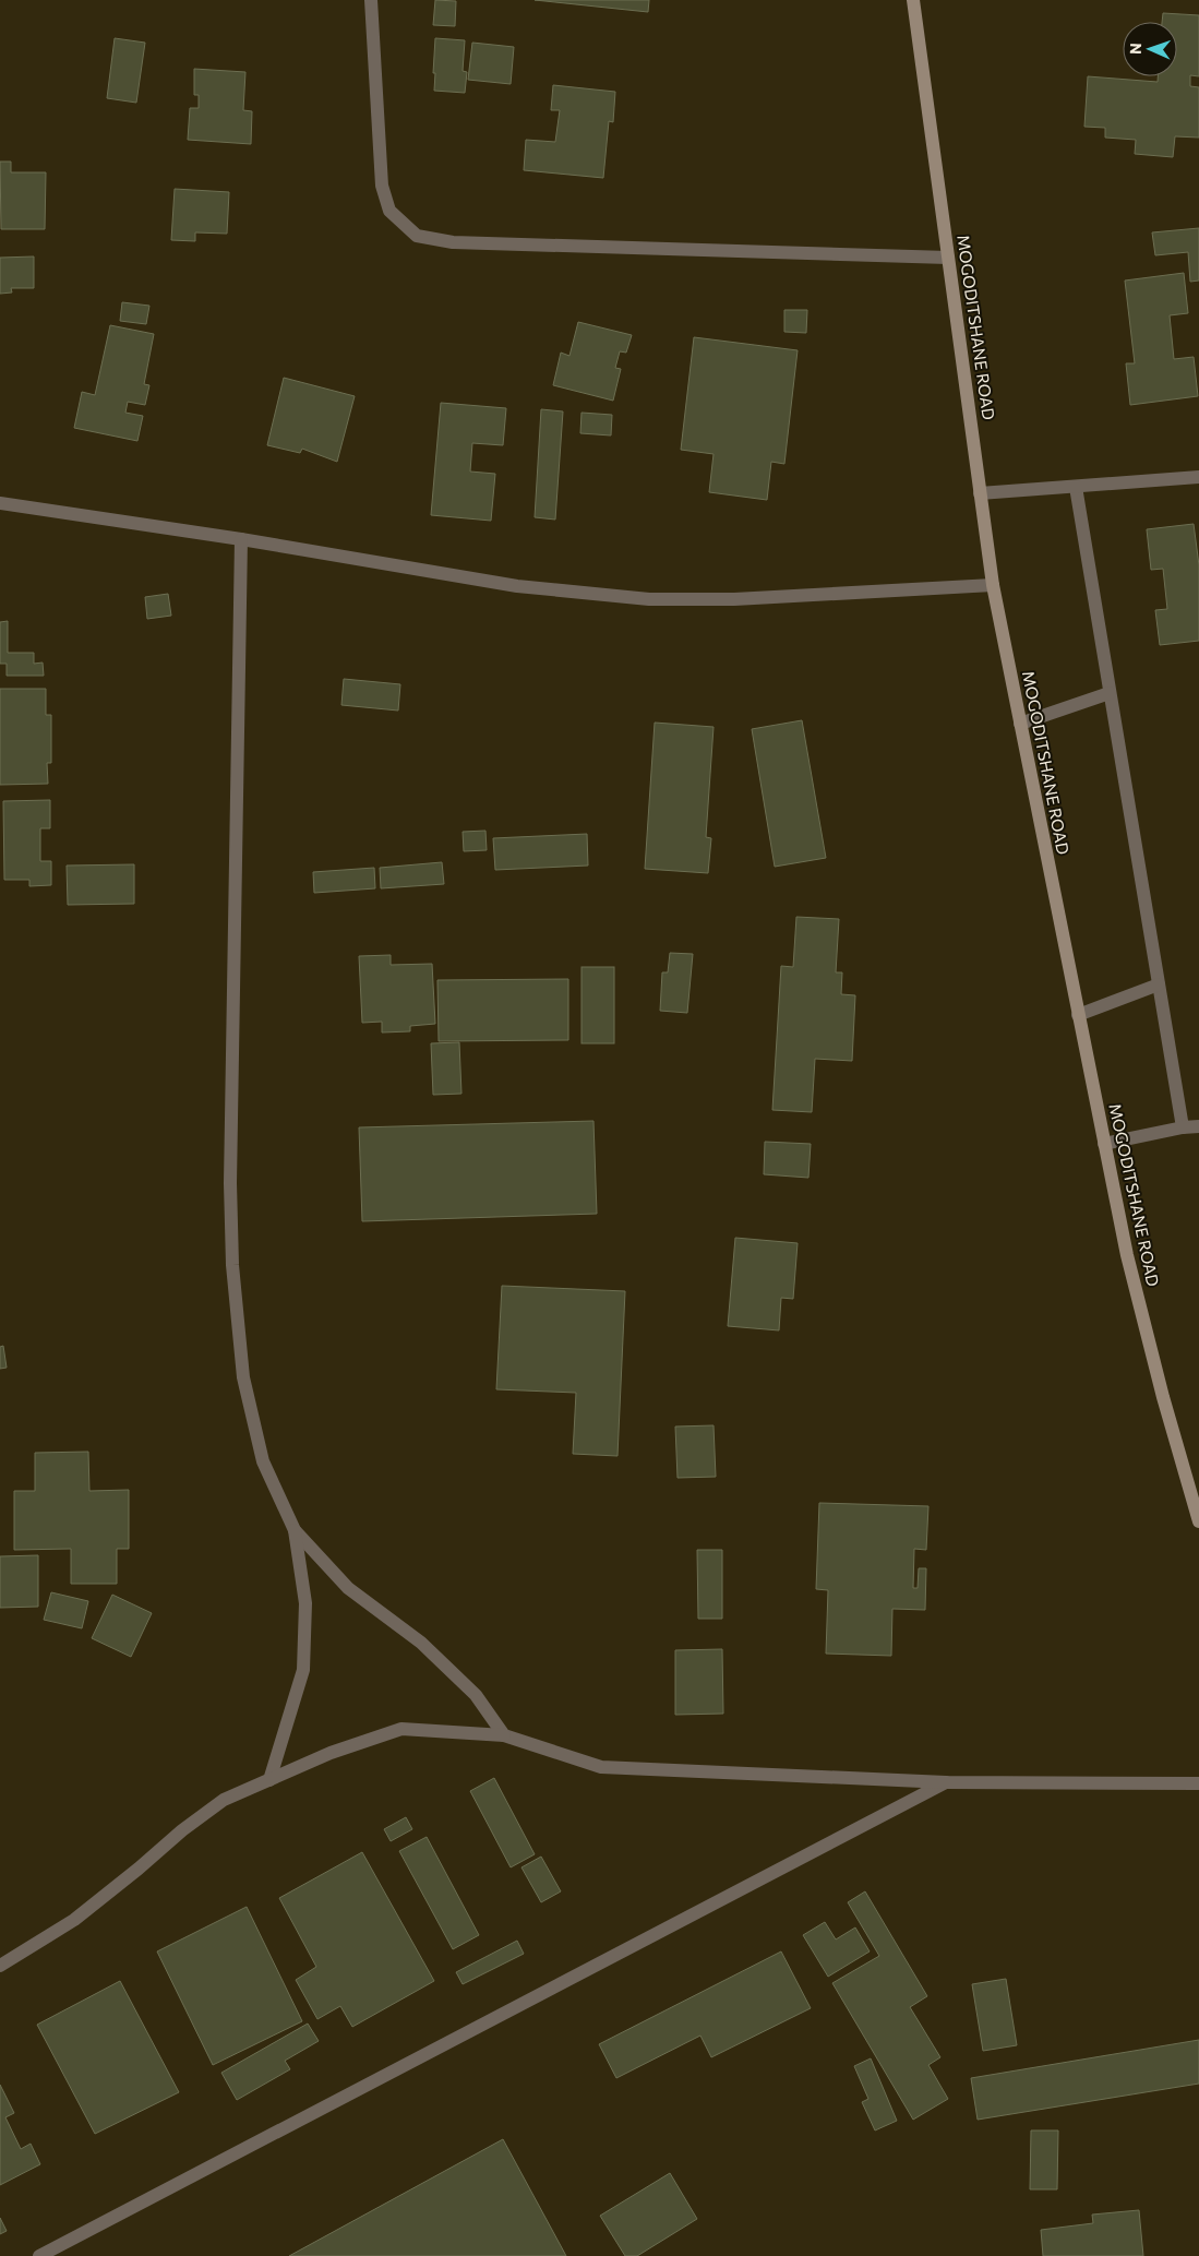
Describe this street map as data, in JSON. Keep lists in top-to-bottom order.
{
  "streets": {
    "main road": ["MOGODITSHANE ROAD"]
  },
  "north": "left"
}
